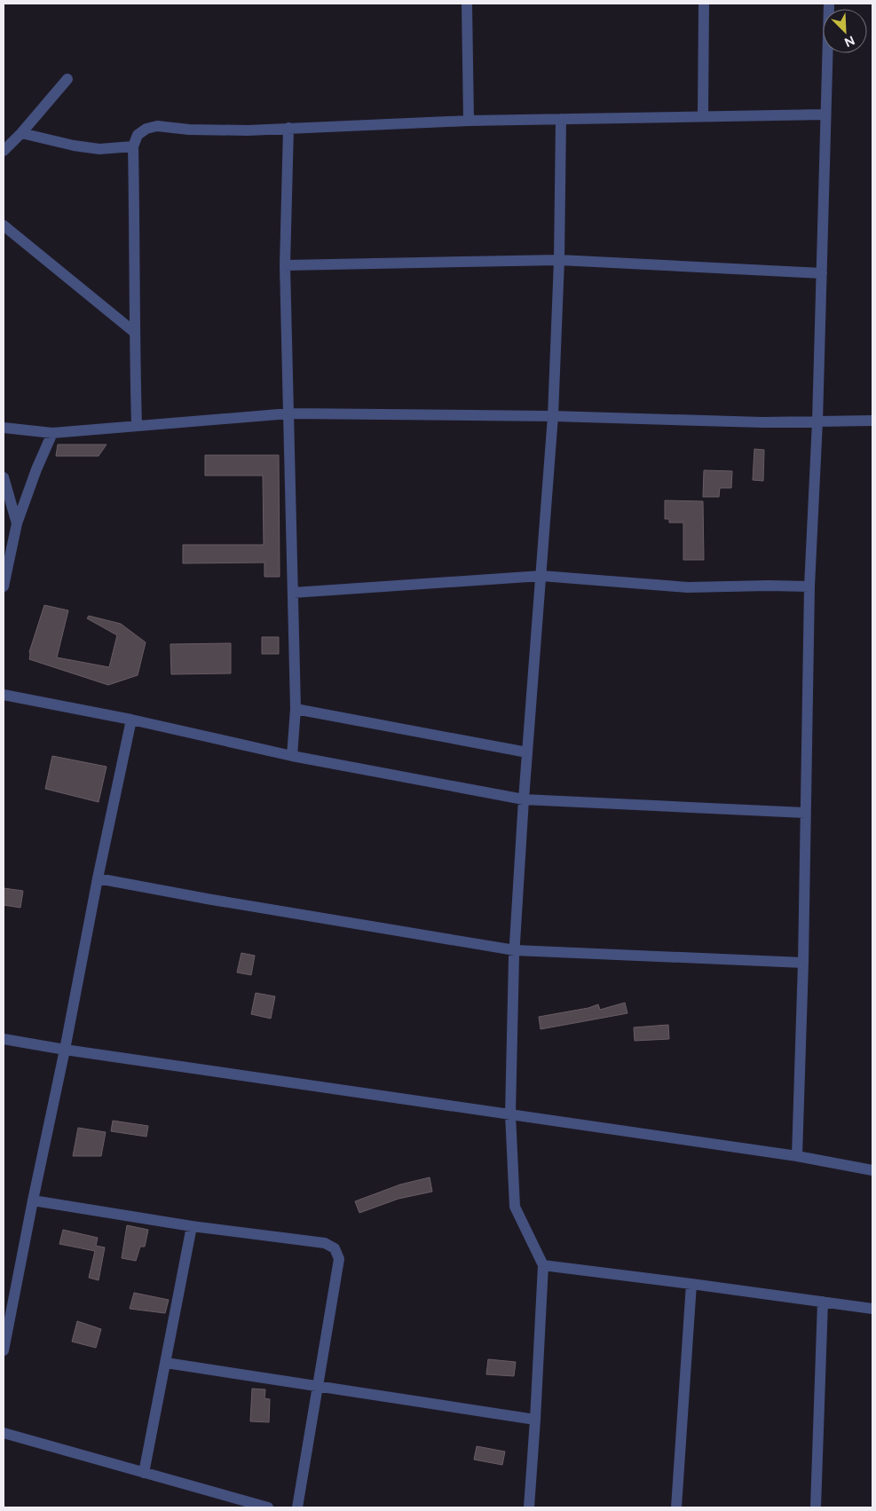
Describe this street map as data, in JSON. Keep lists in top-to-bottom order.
{
  "north": "bottom right"
}
